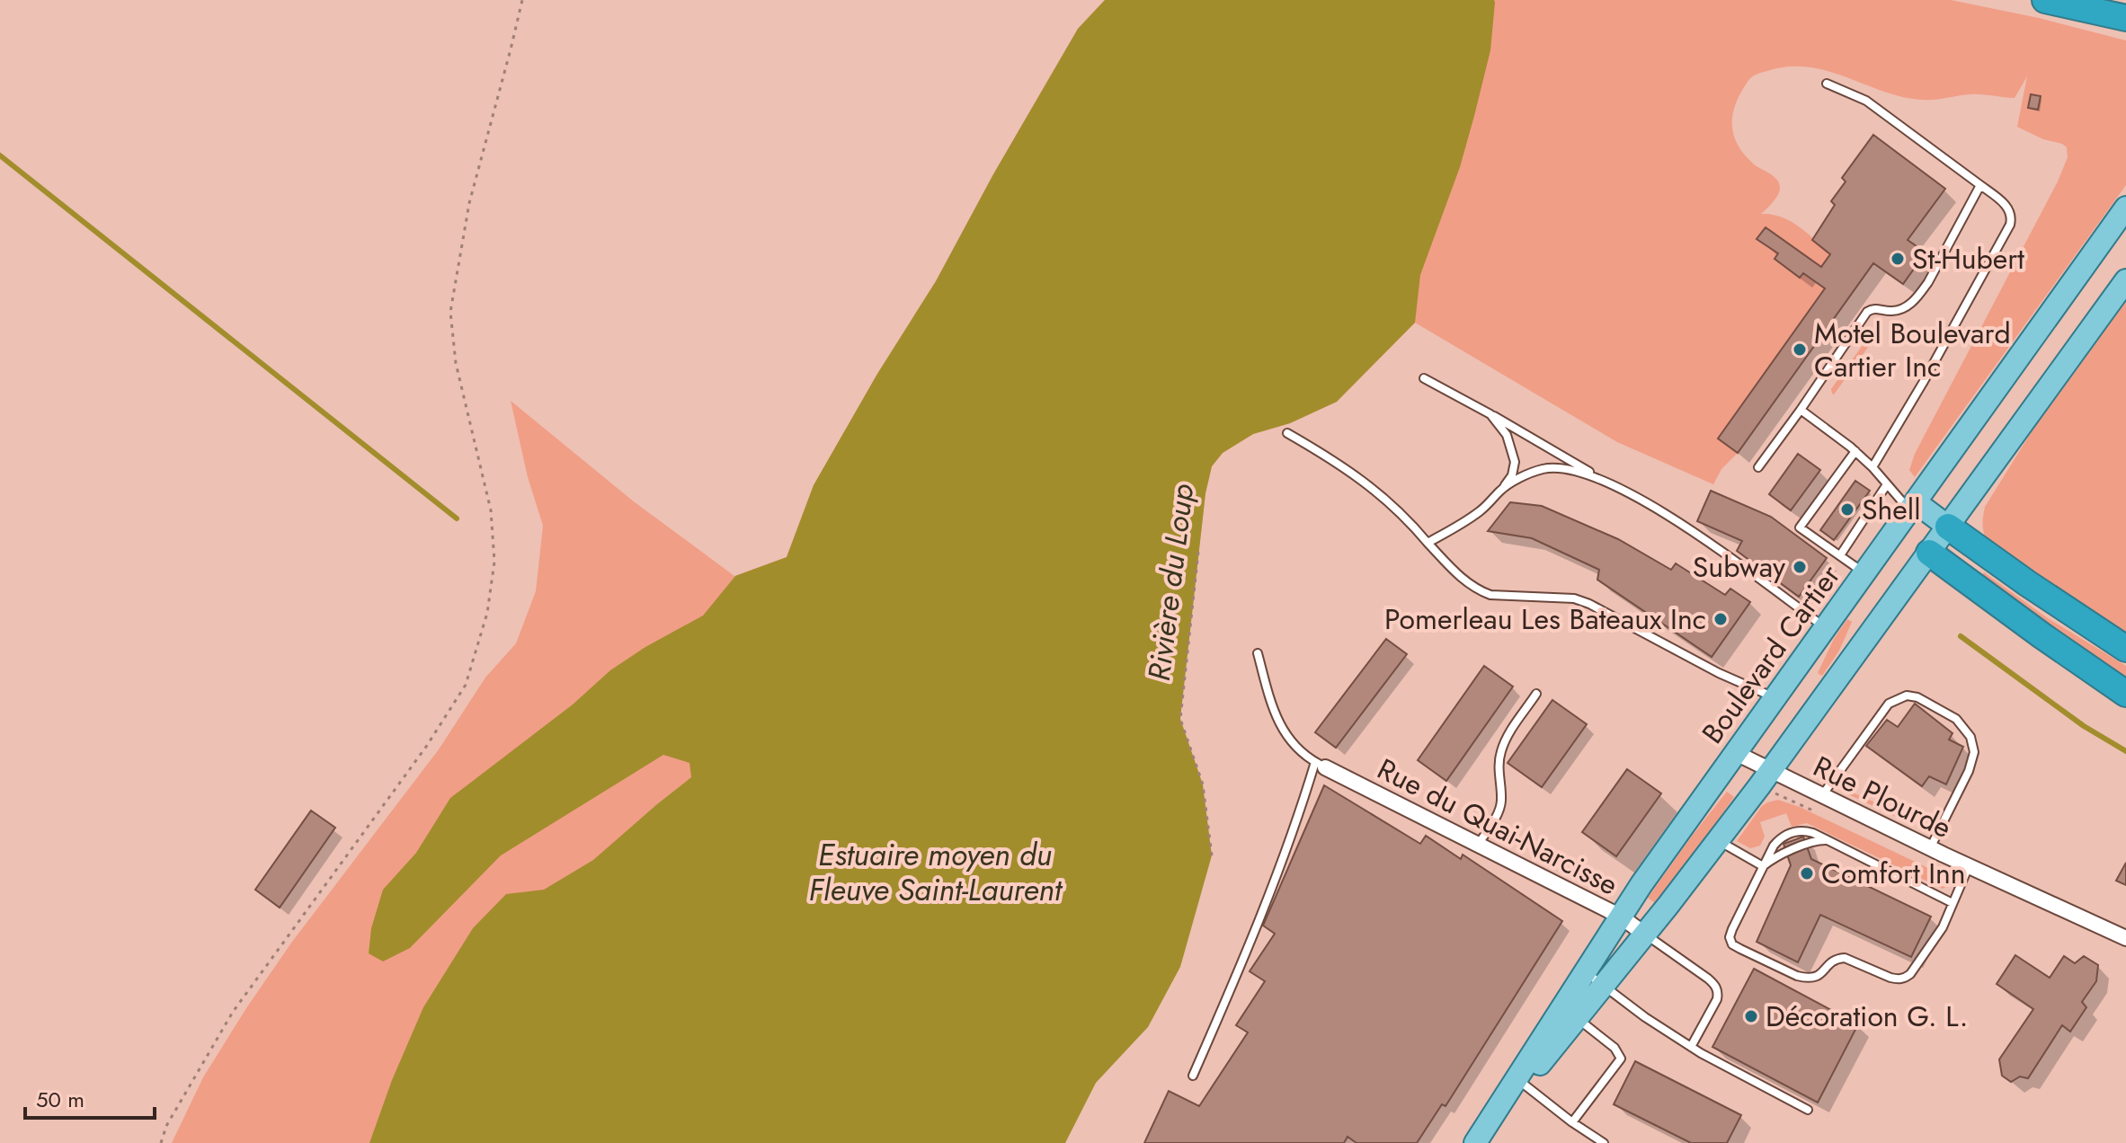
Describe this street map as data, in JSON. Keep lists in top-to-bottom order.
{
  "streets": {
    "main road": ["Boulevard Cartier"],
    "street": ["Rue Plourde", "Rue du Quai-Narcisse"]
  },
  "crossings": [
    ["Boulevard Cartier", "Rue Plourde"],
    ["Boulevard Cartier", "Rue du Quai-Narcisse"]
  ],
  "water": ["Rivière du Loup", "Estuaire moyen du Fleuve Saint-Laurent"],
  "places": [
    "St-Hubert",
    "Motel Boulevard Cartier Inc",
    "Shell",
    "Subway",
    "Pomerleau Les Bateaux Inc",
    "Comfort Inn",
    "Décoration G. L."
  ],
  "scale_bar": "50 m"
}
